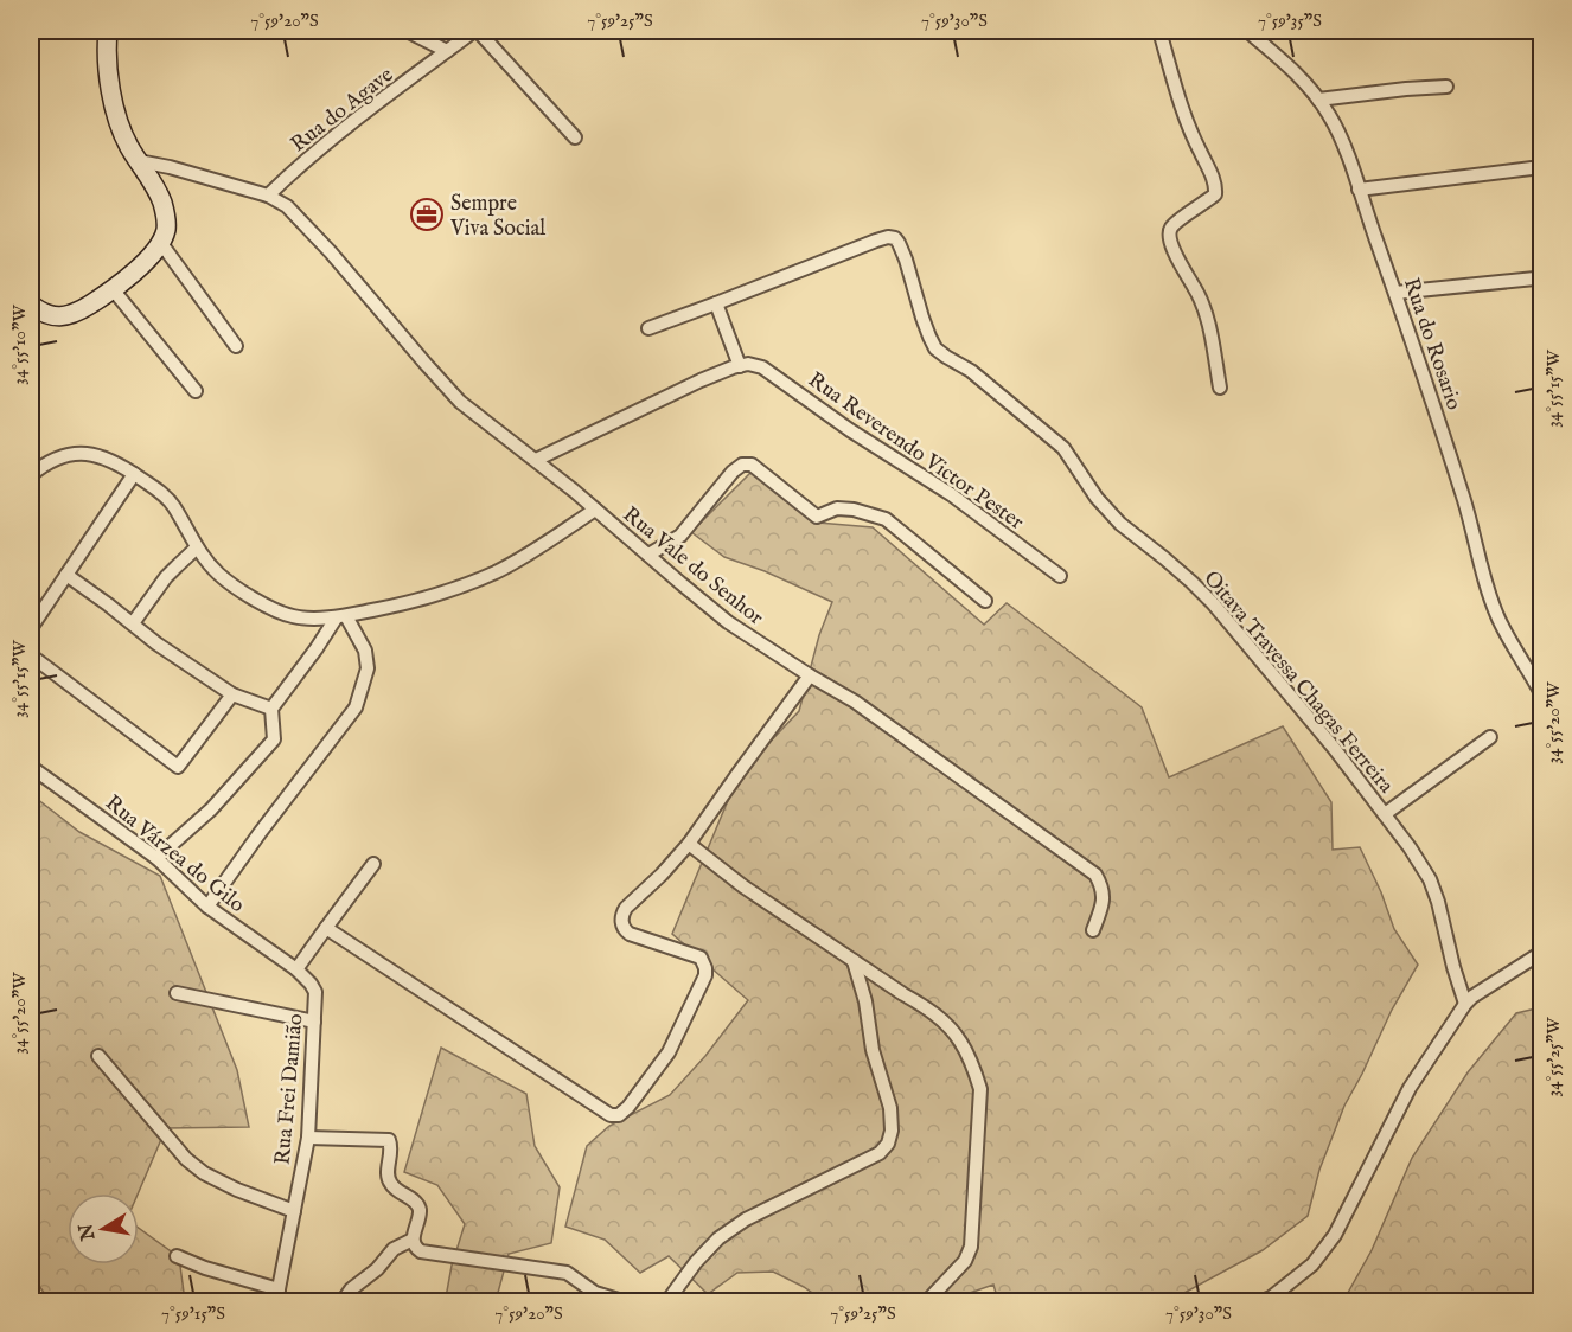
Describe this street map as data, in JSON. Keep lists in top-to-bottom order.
{
  "streets": {
    "street": [
      "Rua do Agave",
      "Rua do Rosario",
      "Rua Reverendo Victor Pester",
      "Rua Vale do Senhor",
      "Oitava Travessa Chagas Ferreira",
      "Rua Várzea do Gilo",
      "Rua Frei Damião"
    ]
  },
  "crossings": [
    ["Rua do Agave", "Rua Vale do Senhor"],
    ["Rua Várzea do Gilo", "Rua Frei Damião"]
  ],
  "places": {
    "office": ["Sempre Viva Social"]
  },
  "north": "left",
  "coordinates": [
    "7°59'20\"S",
    "7°59'25\"S",
    "7°59'30\"S",
    "7°59'35\"S",
    "34°55'10\"W",
    "34°55'15\"W",
    "34°55'20\"W",
    "34°55'25\"W",
    "7°59'15\"S"
  ]
}
